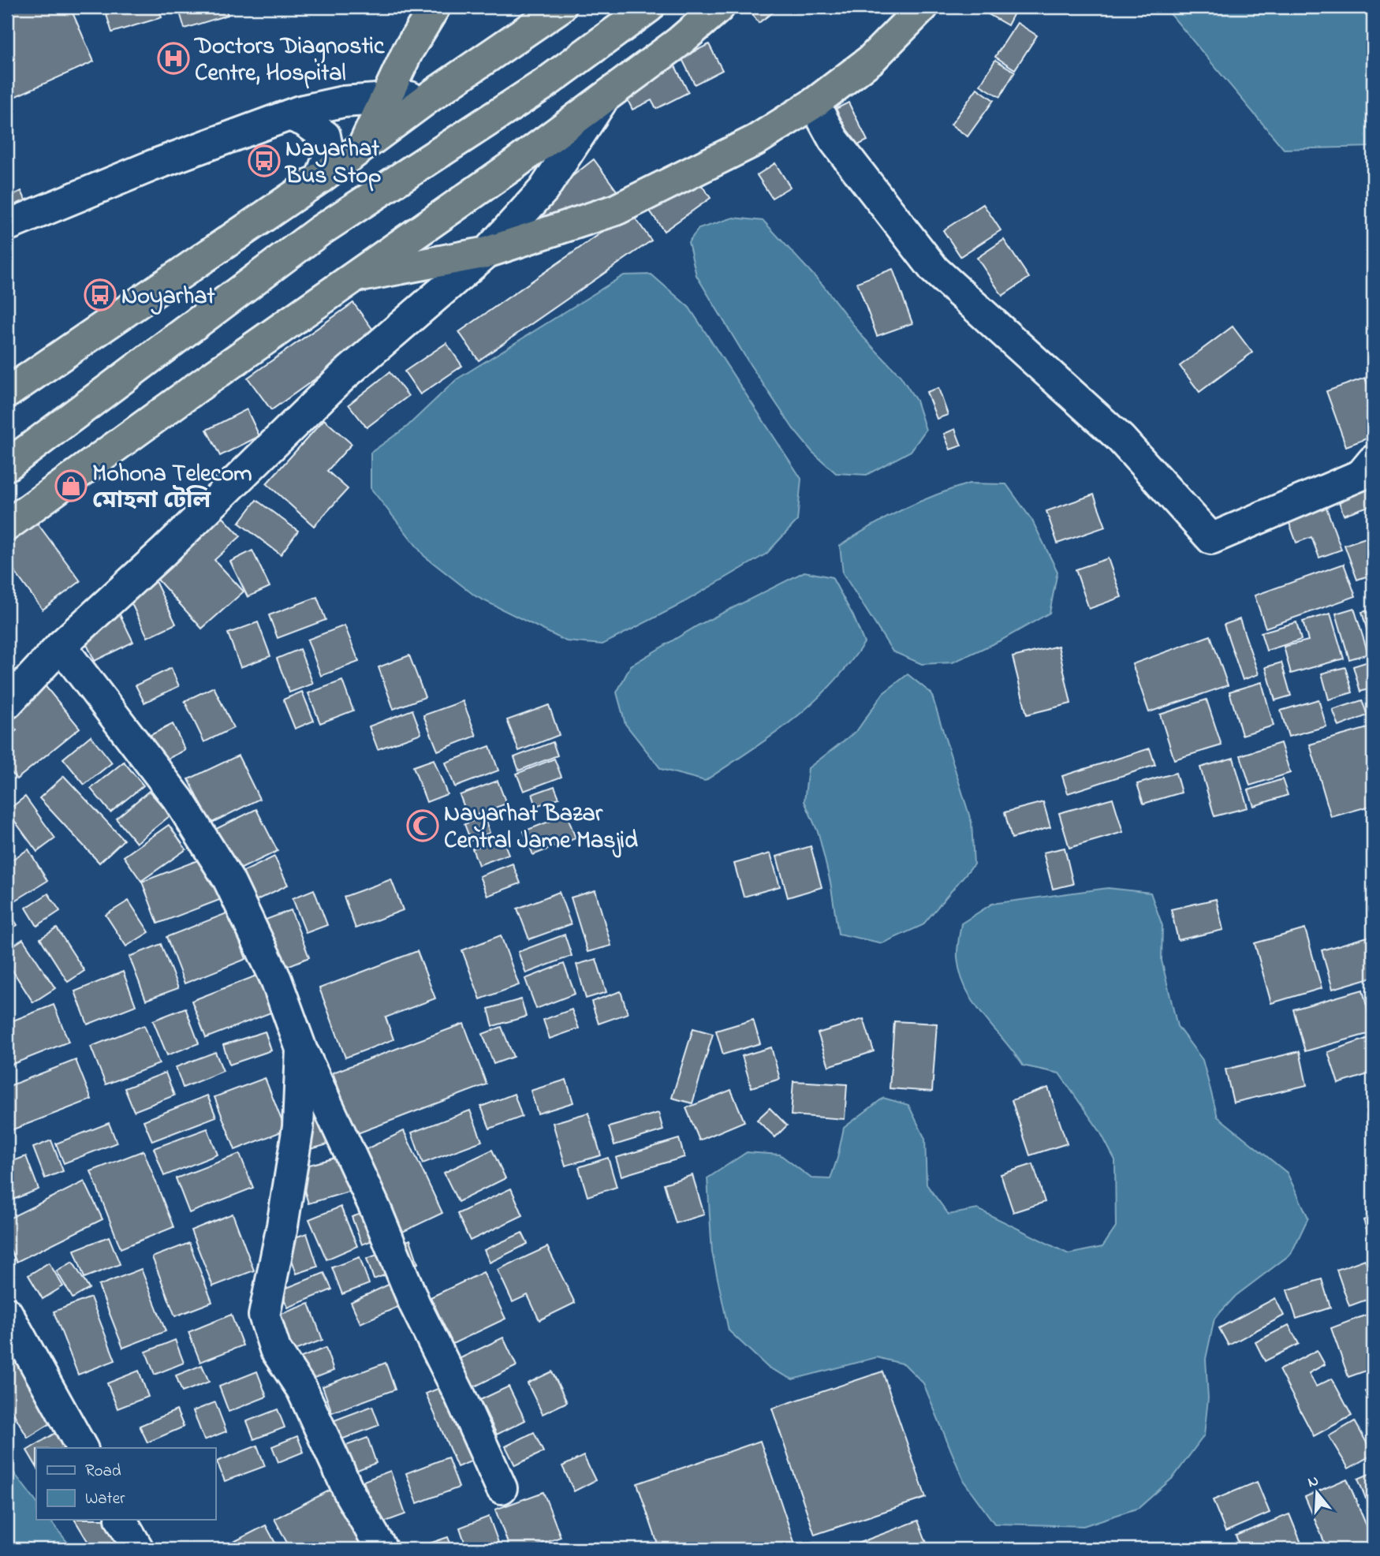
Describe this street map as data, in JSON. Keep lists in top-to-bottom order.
{
  "places": {
    "hospital": ["Doctors Diagnostic Centre, Hospital"],
    "bus stop": ["Nayarhat Bus Stop", "Noyarhat"],
    "shop": ["Mohona Telecom মোহনা টেলি"],
    "mosque": ["Nayarhat Bazar Central Jame Masjid"]
  },
  "legend": ["Road", "Water"],
  "north": "top"
}
